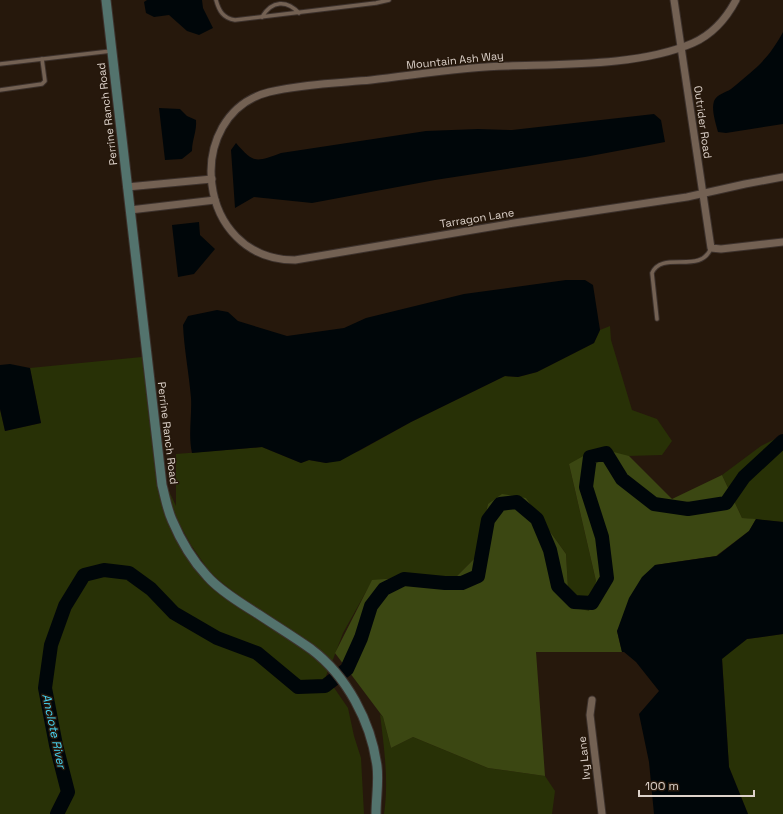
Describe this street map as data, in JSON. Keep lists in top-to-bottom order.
{
  "streets": {
    "street": [
      "Mountain Ash Way",
      "Perrine Ranch Road",
      "Outrider Road",
      "Tarragon Lane",
      "Ivy Lane"
    ]
  },
  "crossings": [
    ["Mountain Ash Way", "Outrider Road"],
    ["Mountain Ash Way", "Tarragon Lane"],
    ["Outrider Road", "Tarragon Lane"]
  ],
  "water": ["Anclote River"],
  "scale_bar": "100 m"
}
